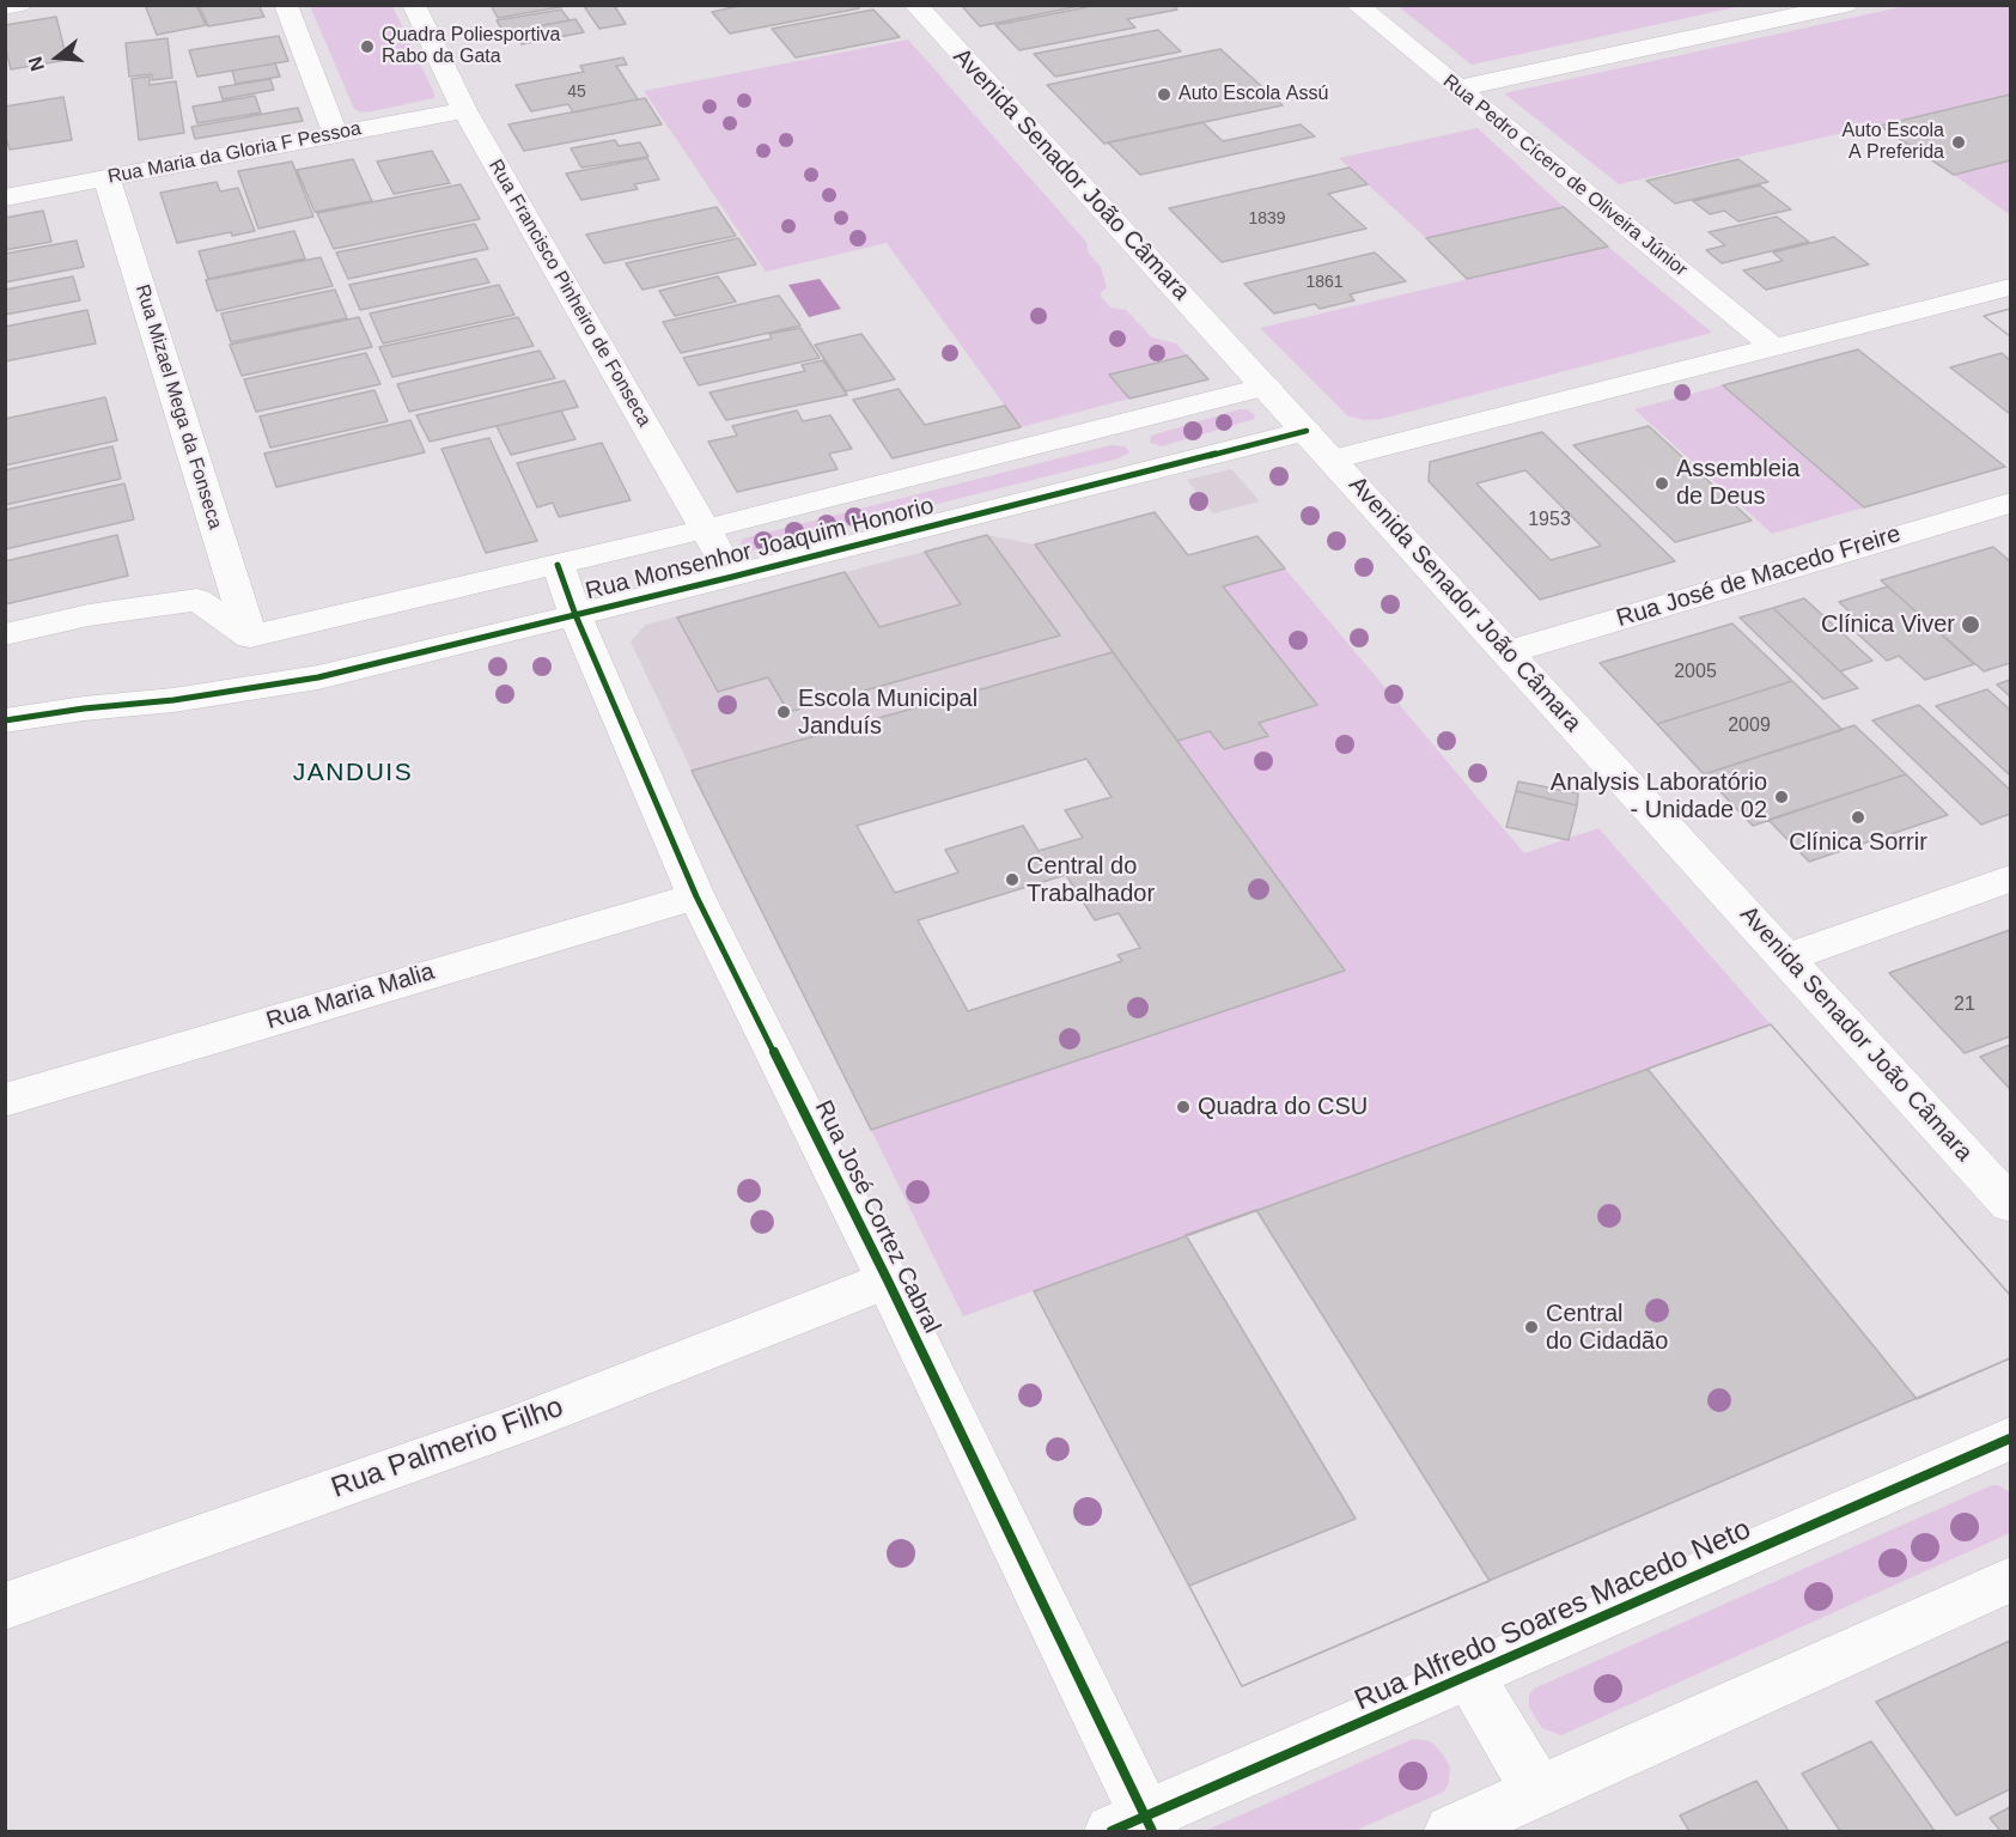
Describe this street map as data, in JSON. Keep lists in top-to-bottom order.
{
  "streets": {
    "street": [
      "Rua Maria da Gloria F Pessoa",
      "Avenida Senador João Câmara",
      "Rua Pedro Cícero de Oliveira Júnior",
      "Rua Francisco Pinheiro de Fonseca",
      "Rua Mizael Mega da Fonseca",
      "Rua Monsenhor Joaquim Honorio",
      "Rua José de Macedo Freire",
      "Rua Maria Malia",
      "Rua José Cortez Cabral",
      "Rua Palmerio Filho",
      "Rua Alfredo Soares Macedo Neto"
    ]
  },
  "crossings": [
    ["Rua Maria da Gloria F Pessoa", "Rua Francisco Pinheiro de Fonseca"],
    ["Rua Maria da Gloria F Pessoa", "Rua Mizael Mega da Fonseca"],
    ["Avenida Senador João Câmara", "Rua Monsenhor Joaquim Honorio"],
    ["Avenida Senador João Câmara", "Rua José de Macedo Freire"],
    ["Rua Francisco Pinheiro de Fonseca", "Rua Monsenhor Joaquim Honorio"],
    ["Rua Mizael Mega da Fonseca", "Rua Monsenhor Joaquim Honorio"],
    ["Rua Monsenhor Joaquim Honorio", "Rua José Cortez Cabral"],
    ["Rua Maria Malia", "Rua José Cortez Cabral"],
    ["Rua José Cortez Cabral", "Rua Palmerio Filho"],
    ["Rua José Cortez Cabral", "Rua Alfredo Soares Macedo Neto"]
  ],
  "districts": ["JANDUIS"],
  "places": [
    "Quadra Poliesportiva Rabo da Gata",
    "Auto Escola Assú",
    "Auto Escola A Preferida",
    "Assembleia de Deus",
    "Clínica Viver",
    "Escola Municipal Janduís",
    "Analysis Laboratório - Unidade 02",
    "Clínica Sorrir",
    "Central do Trabalhador",
    "Quadra do CSU",
    "Central do Cidadão"
  ],
  "house_numbers": [
    "45",
    "1839",
    "1861",
    "1953",
    "2005",
    "2009",
    "21"
  ],
  "north": "left"
}
